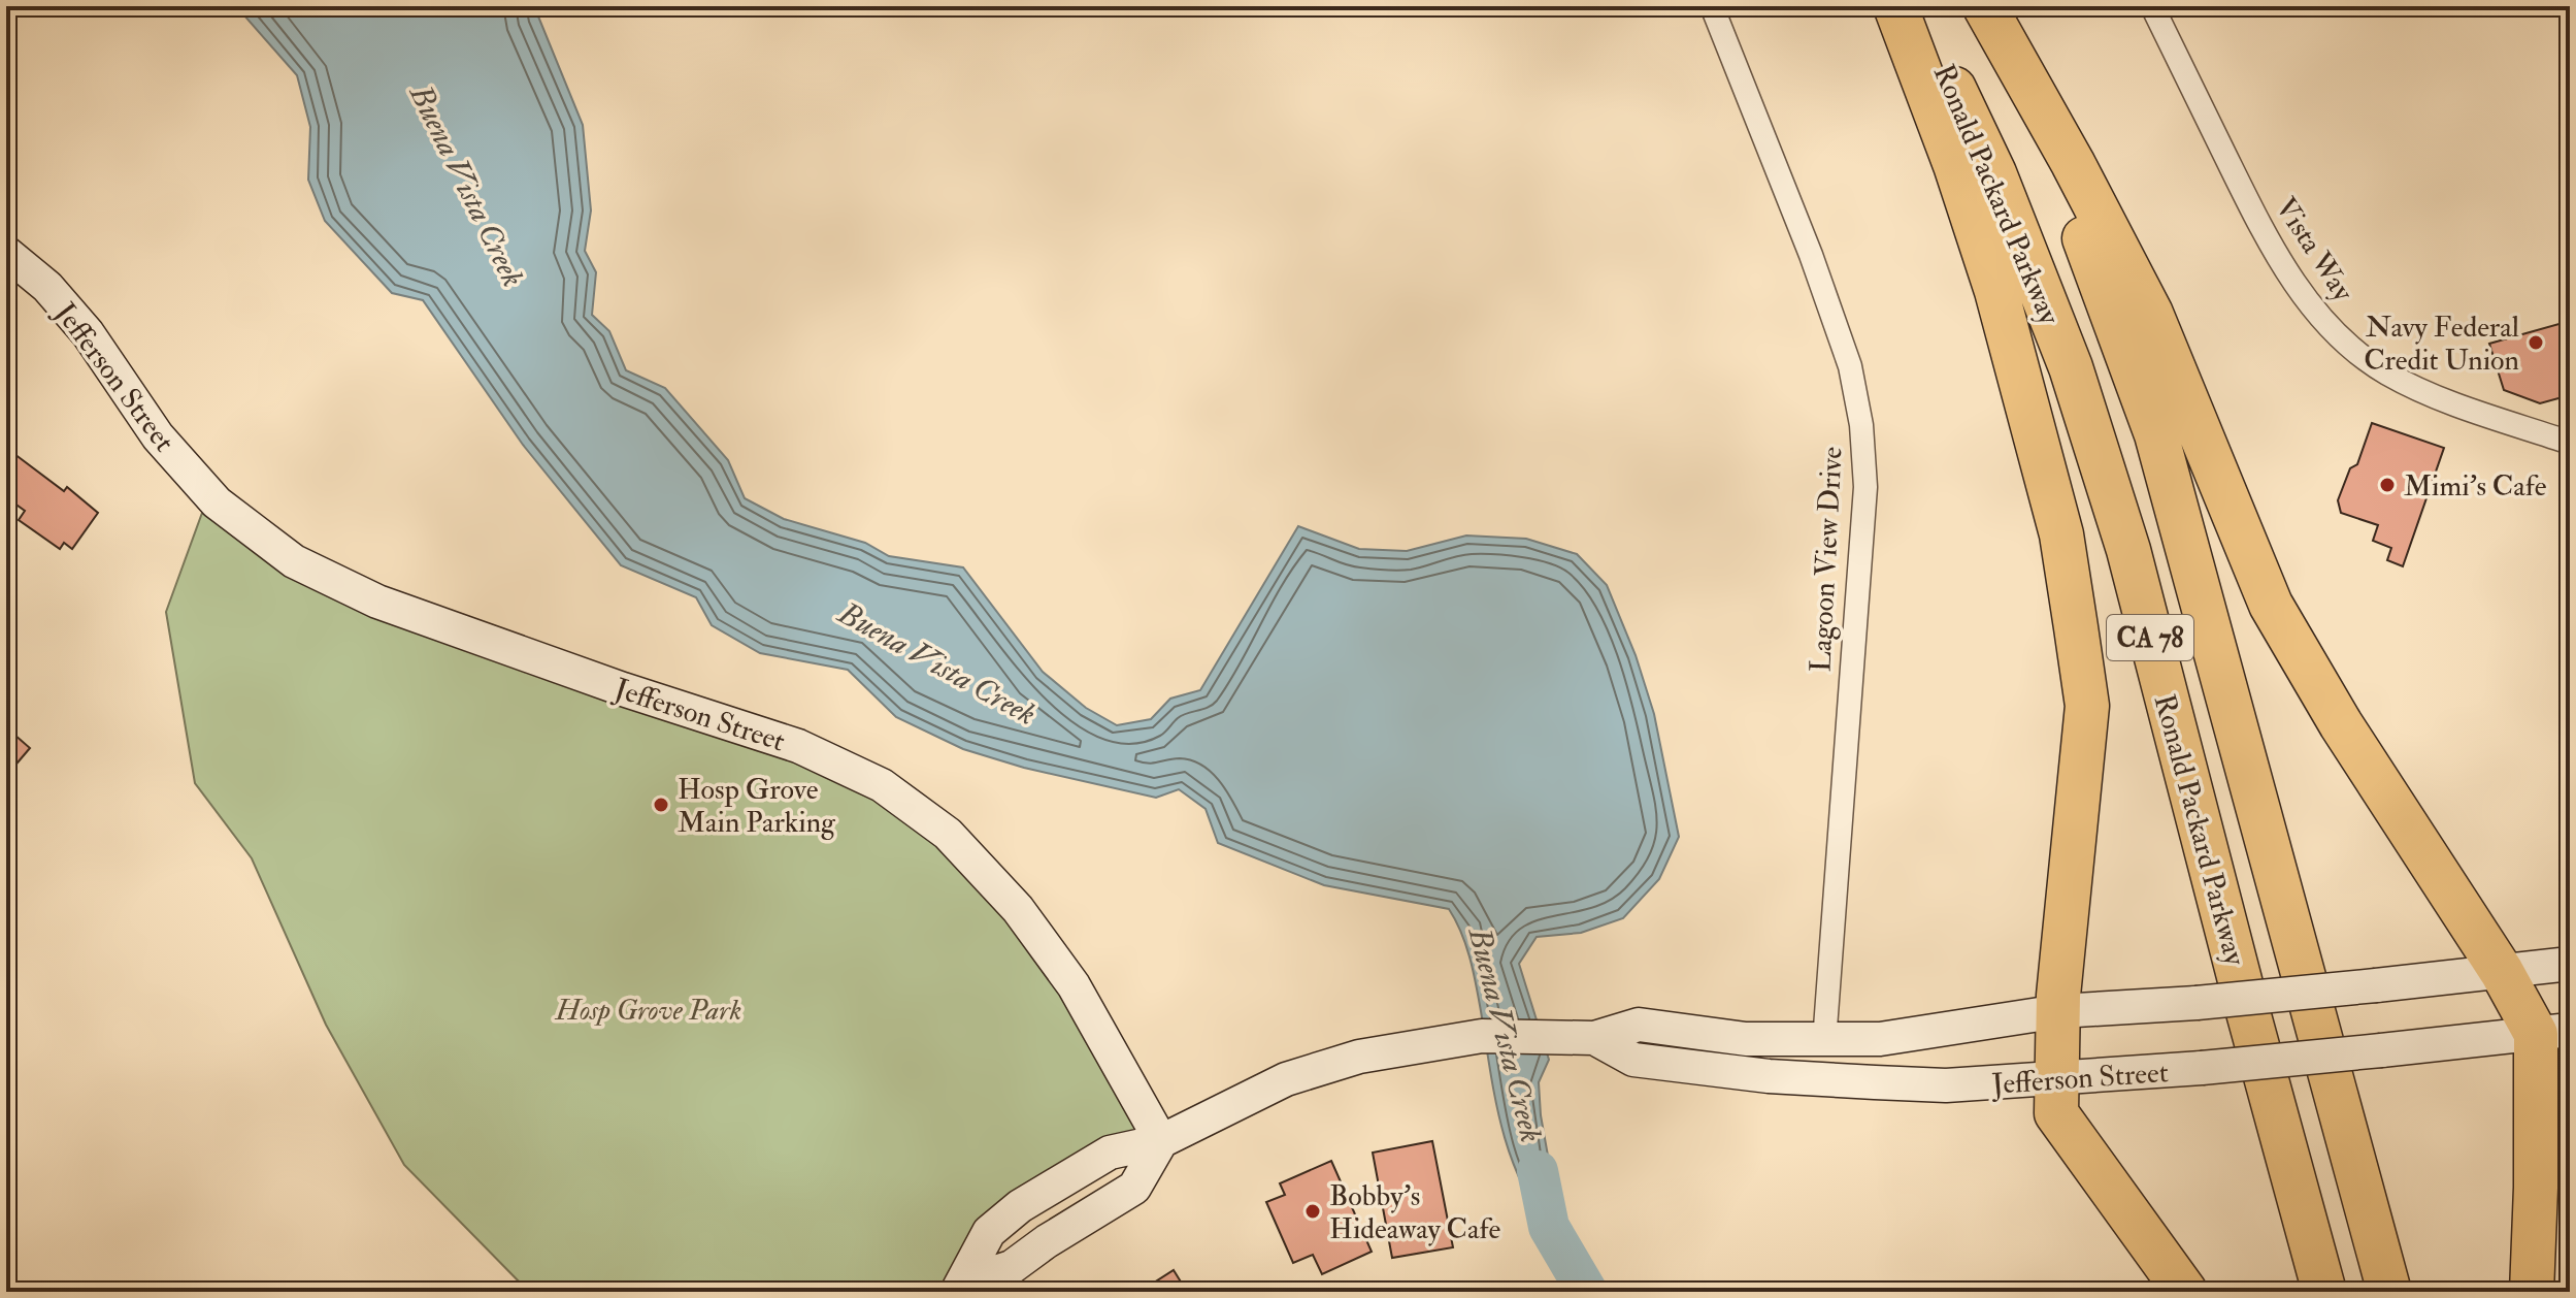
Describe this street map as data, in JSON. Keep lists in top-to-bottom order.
{
  "streets": {
    "highway": ["Ronald Packard Parkway", "CA 78"],
    "main road": ["Jefferson Street"],
    "street": ["Vista Way", "Lagoon View Drive"]
  },
  "crossings": [
    ["Jefferson Street", "Lagoon View Drive"]
  ],
  "water": ["Buena Vista Creek"],
  "parks": ["Hosp Grove Park"],
  "places": [
    "Navy Federal Credit Union",
    "Mimi's Cafe",
    "Hosp Grove Main Parking",
    "Bobby's Hideaway Cafe"
  ]
}
